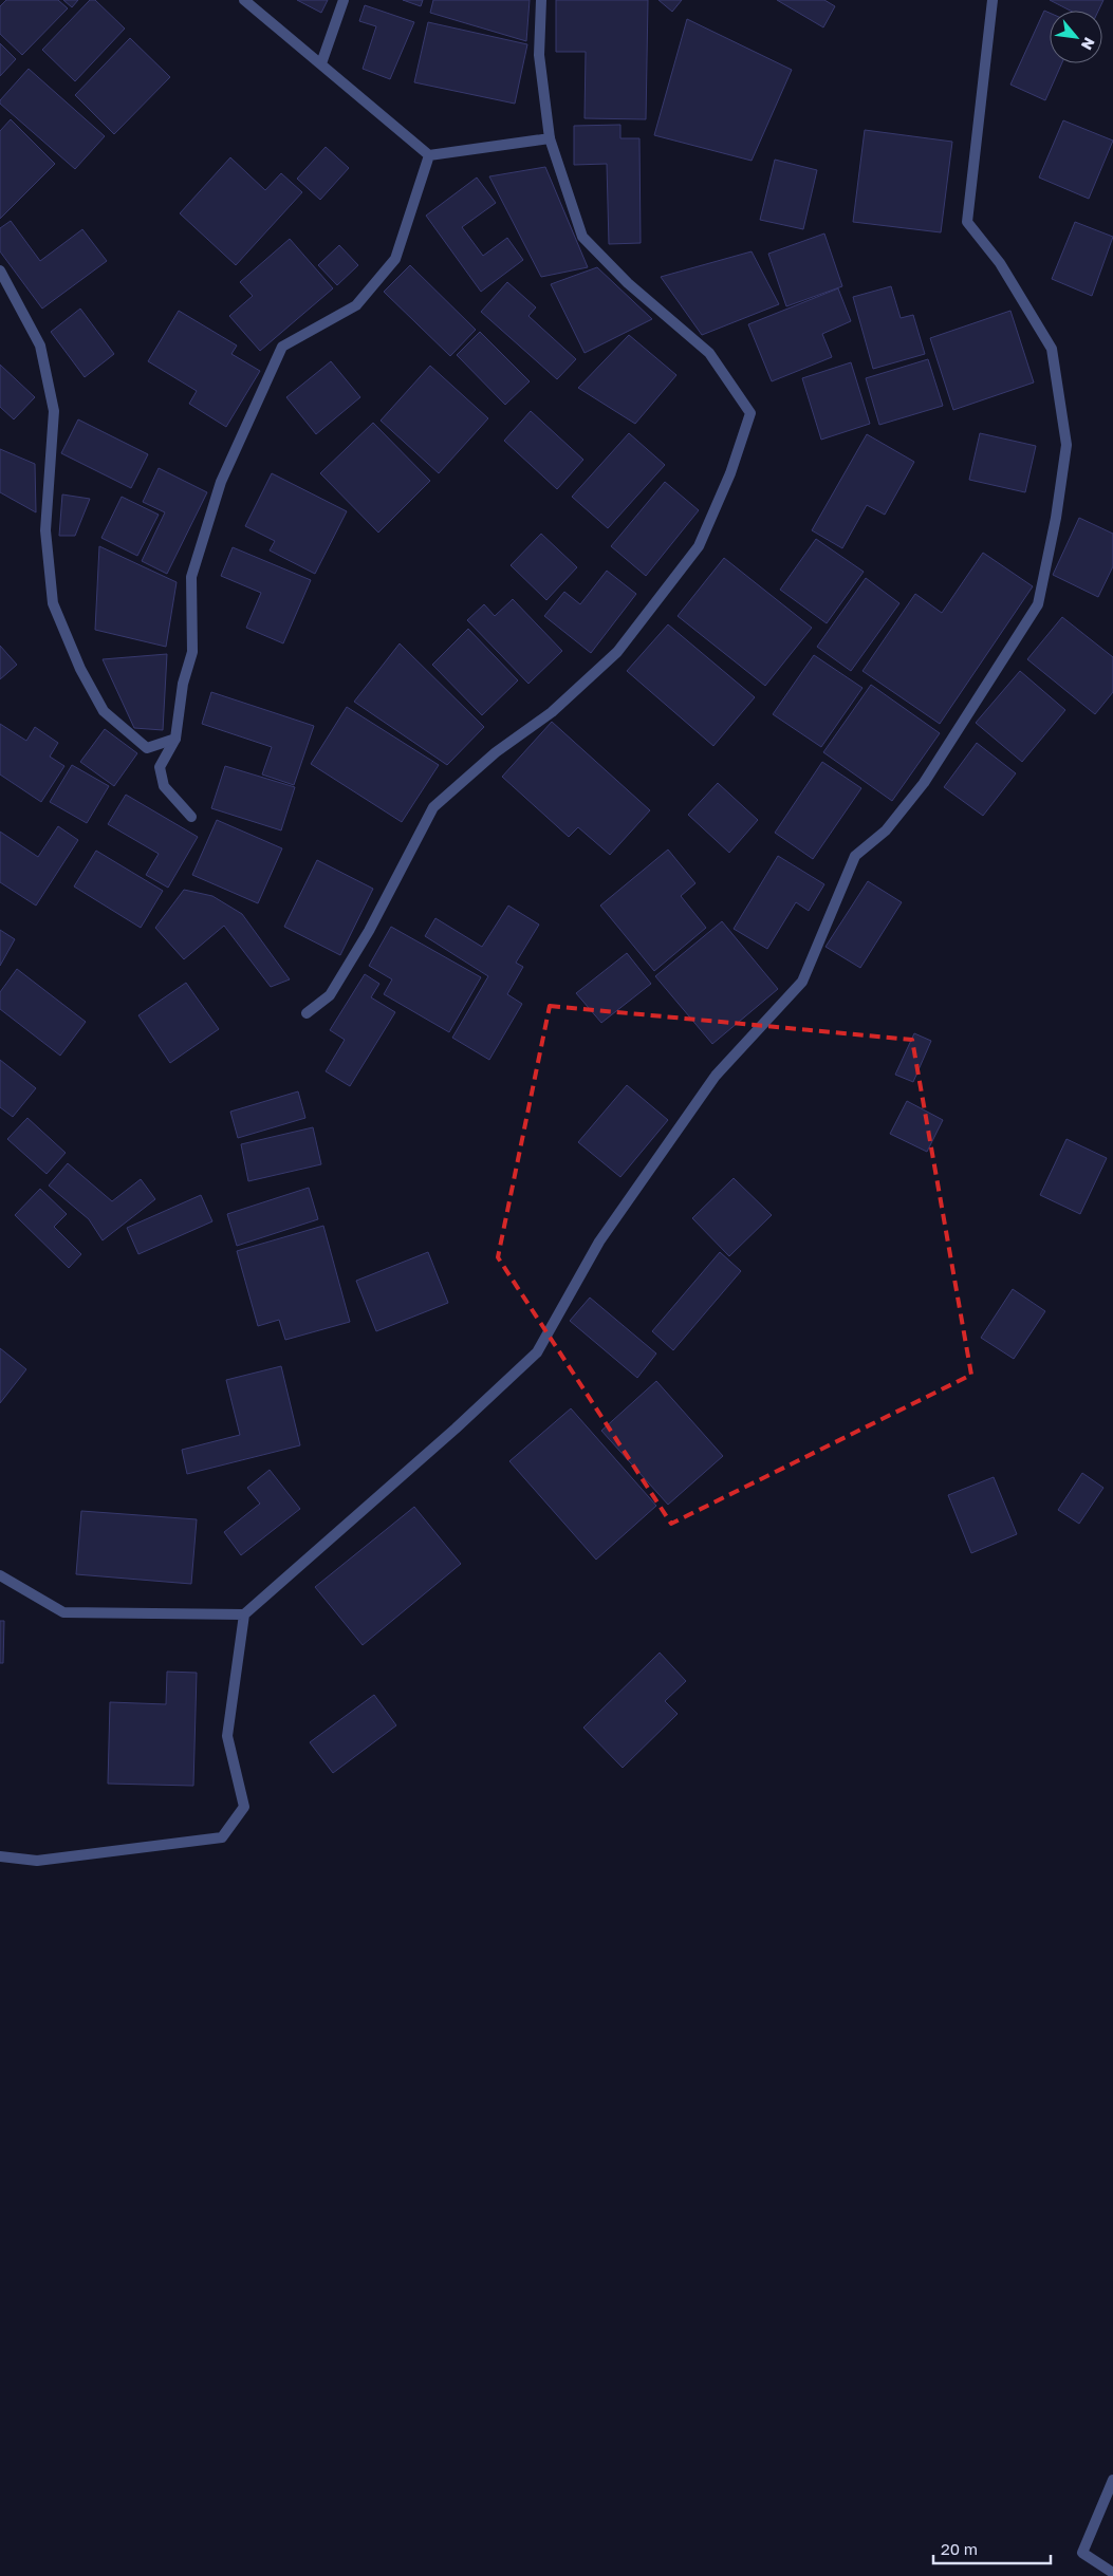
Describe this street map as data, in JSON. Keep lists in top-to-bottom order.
{
  "scale_bar": "20 m",
  "north": "bottom right"
}
